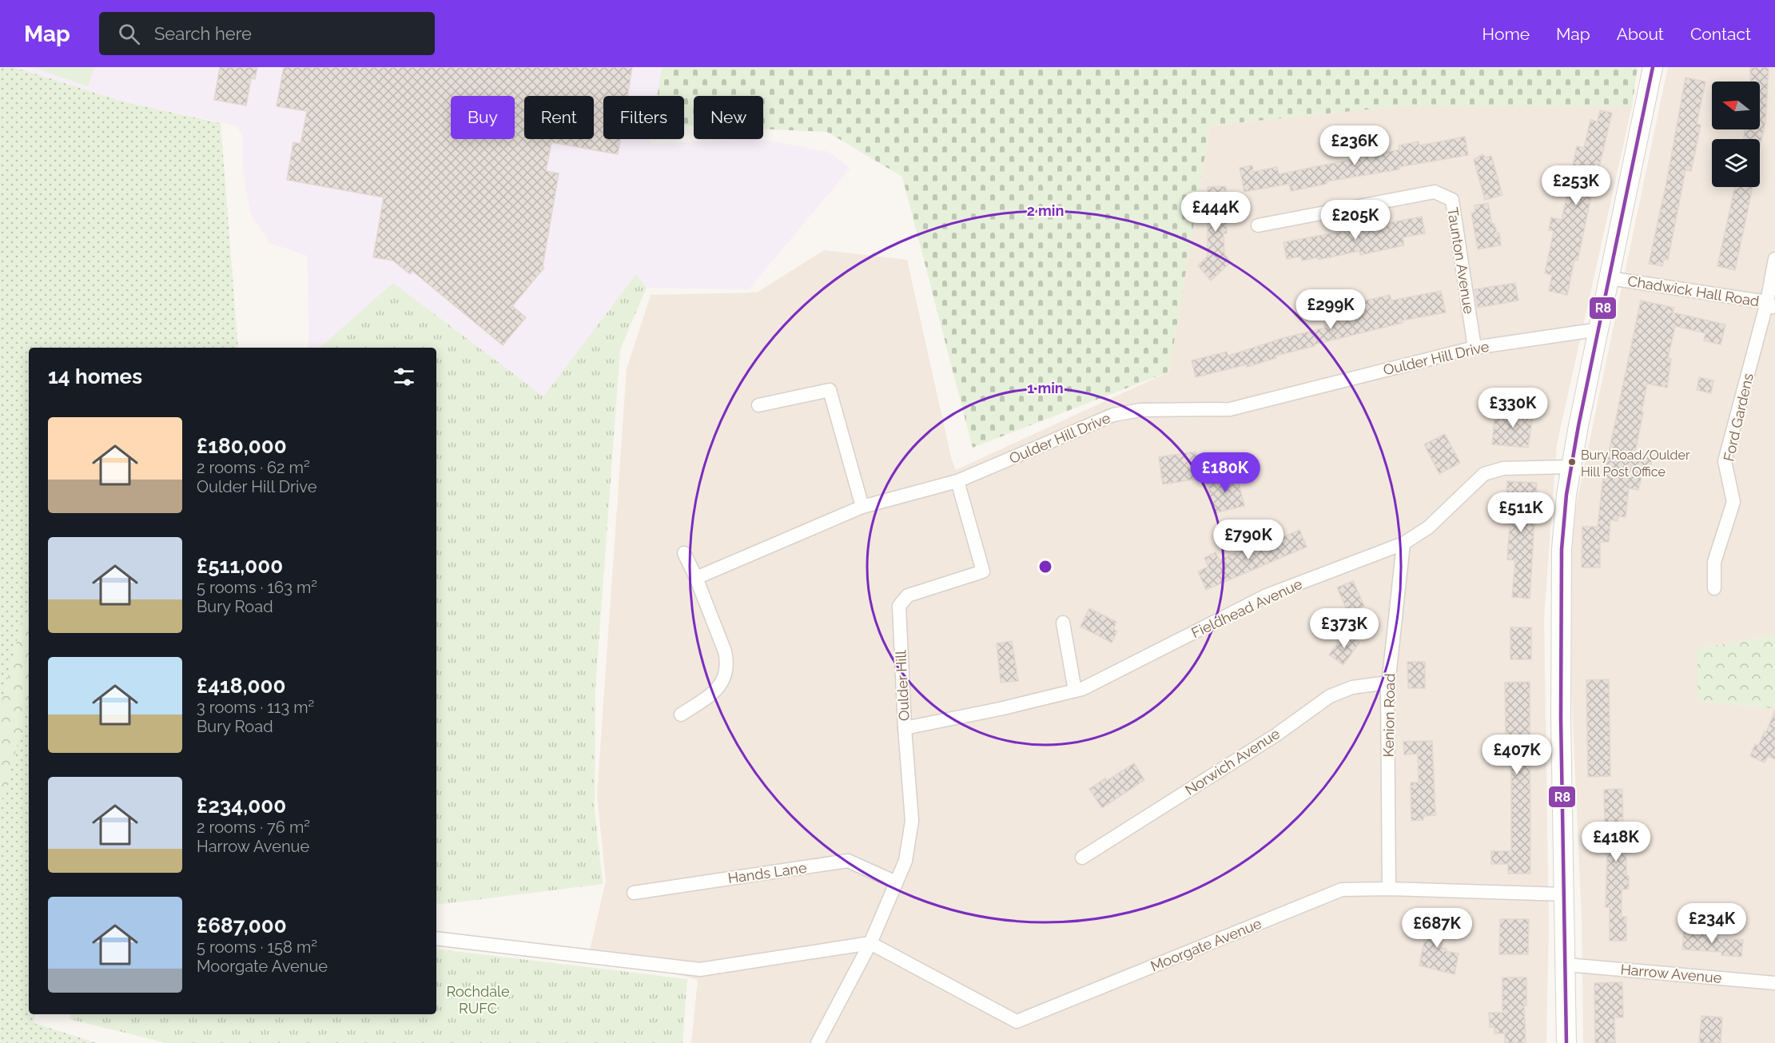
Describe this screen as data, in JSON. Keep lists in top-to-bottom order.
{
  "streets": {
    "street": [
      "Taunton Avenue",
      "Chadwick Hall Road",
      "Oulder Hill Drive",
      "Ford Gardens",
      "Fieldhead Avenue",
      "Oulder Hill",
      "Kenion Road",
      "Norwich Avenue",
      "Hands Lane",
      "Moorgate Avenue",
      "Harrow Avenue"
    ]
  },
  "crossings": [
    ["Taunton Avenue", "Oulder Hill Drive"],
    ["Chadwick Hall Road", "Ford Gardens"],
    ["Oulder Hill Drive", "Oulder Hill"],
    ["Fieldhead Avenue", "Oulder Hill"],
    ["Fieldhead Avenue", "Kenion Road"],
    ["Oulder Hill", "Hands Lane"],
    ["Oulder Hill", "Moorgate Avenue"],
    ["Kenion Road", "Norwich Avenue"],
    ["Kenion Road", "Moorgate Avenue"]
  ],
  "parks": ["Rochdale RUFC"],
  "places": ["Bury Road/Oulder Hill Post Office"],
  "lines": ["transit line R8"],
  "north": "left",
  "page": {
    "header": "Map",
    "search": "Search here",
    "nav": [
      "Home",
      "Map",
      "About",
      "Contact"
    ],
    "chip": [
      "Buy",
      "Rent",
      "Filters",
      "New"
    ],
    "price": [
      "£236K",
      "£253K",
      "£444K",
      "£205K",
      "£299K",
      "£330K",
      "£180K",
      "£511K",
      "£790K",
      "£373K",
      "£407K",
      "£418K",
      "£234K",
      "£687K"
    ],
    "heading": "14 homes",
    "list": [
      {
        "name": "£180,000",
        "note": "2 rooms · 62 m² · Oulder Hill Drive"
      },
      {
        "name": "£511,000",
        "note": "5 rooms · 163 m² · Bury Road"
      },
      {
        "name": "£418,000",
        "note": "3 rooms · 113 m² · Bury Road"
      },
      {
        "name": "£234,000",
        "note": "2 rooms · 76 m² · Harrow Avenue"
      },
      {
        "name": "£687,000",
        "note": "5 rooms · 158 m² · Moorgate Avenue"
      }
    ]
  },
  "rings": ["2 min", "1 min"]
}
